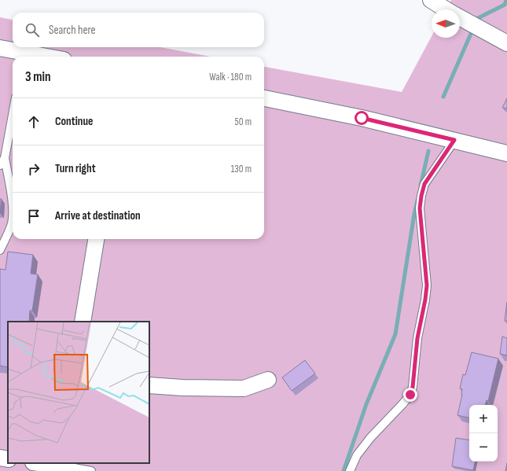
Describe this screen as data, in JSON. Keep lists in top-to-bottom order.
{
  "north": "left",
  "page": {
    "search": "Search here",
    "heading": ["3 min", "Walk · 180 m"],
    "list": [
      ["Continue", "50 m"],
      ["Turn right", "130 m"],
      "Arrive at destination"
    ],
    "map_buttons": ["+", "−"]
  }
}
